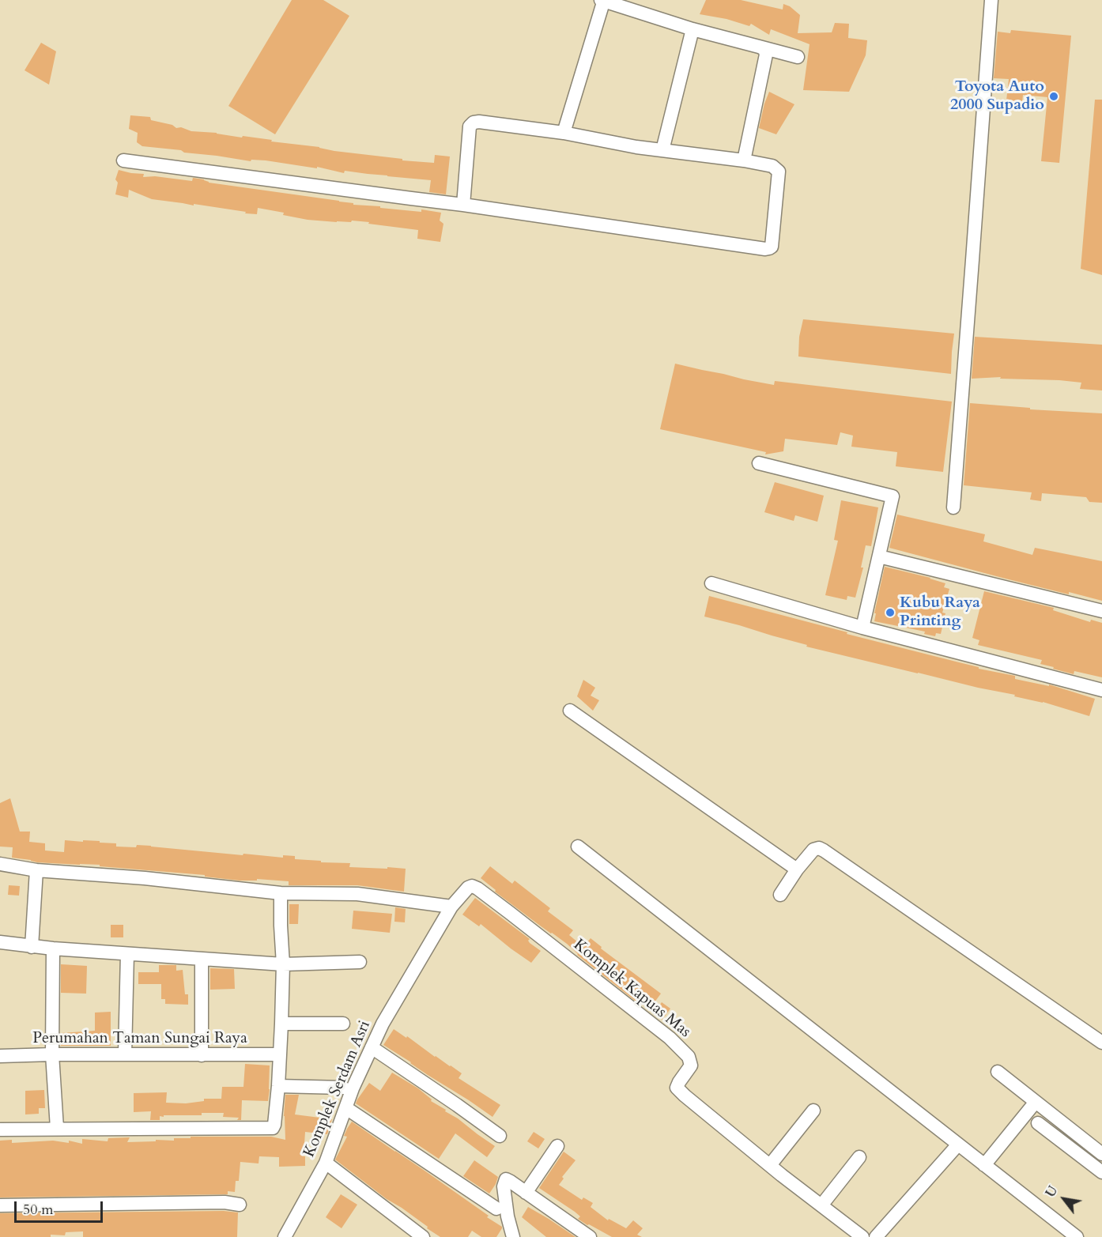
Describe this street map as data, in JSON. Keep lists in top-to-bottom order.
{
  "streets": {
    "street": ["Komplek Kapuas Mas", "Perumahan Taman Sungai Raya", "Komplek Serdam Asri"]
  },
  "crossings": [
    ["Komplek Kapuas Mas", "Komplek Serdam Asri"]
  ],
  "places": ["Toyota Auto 2000 Supadio", "Kubu Raya Printing"],
  "scale_bar": "50 m",
  "north": "top left"
}
